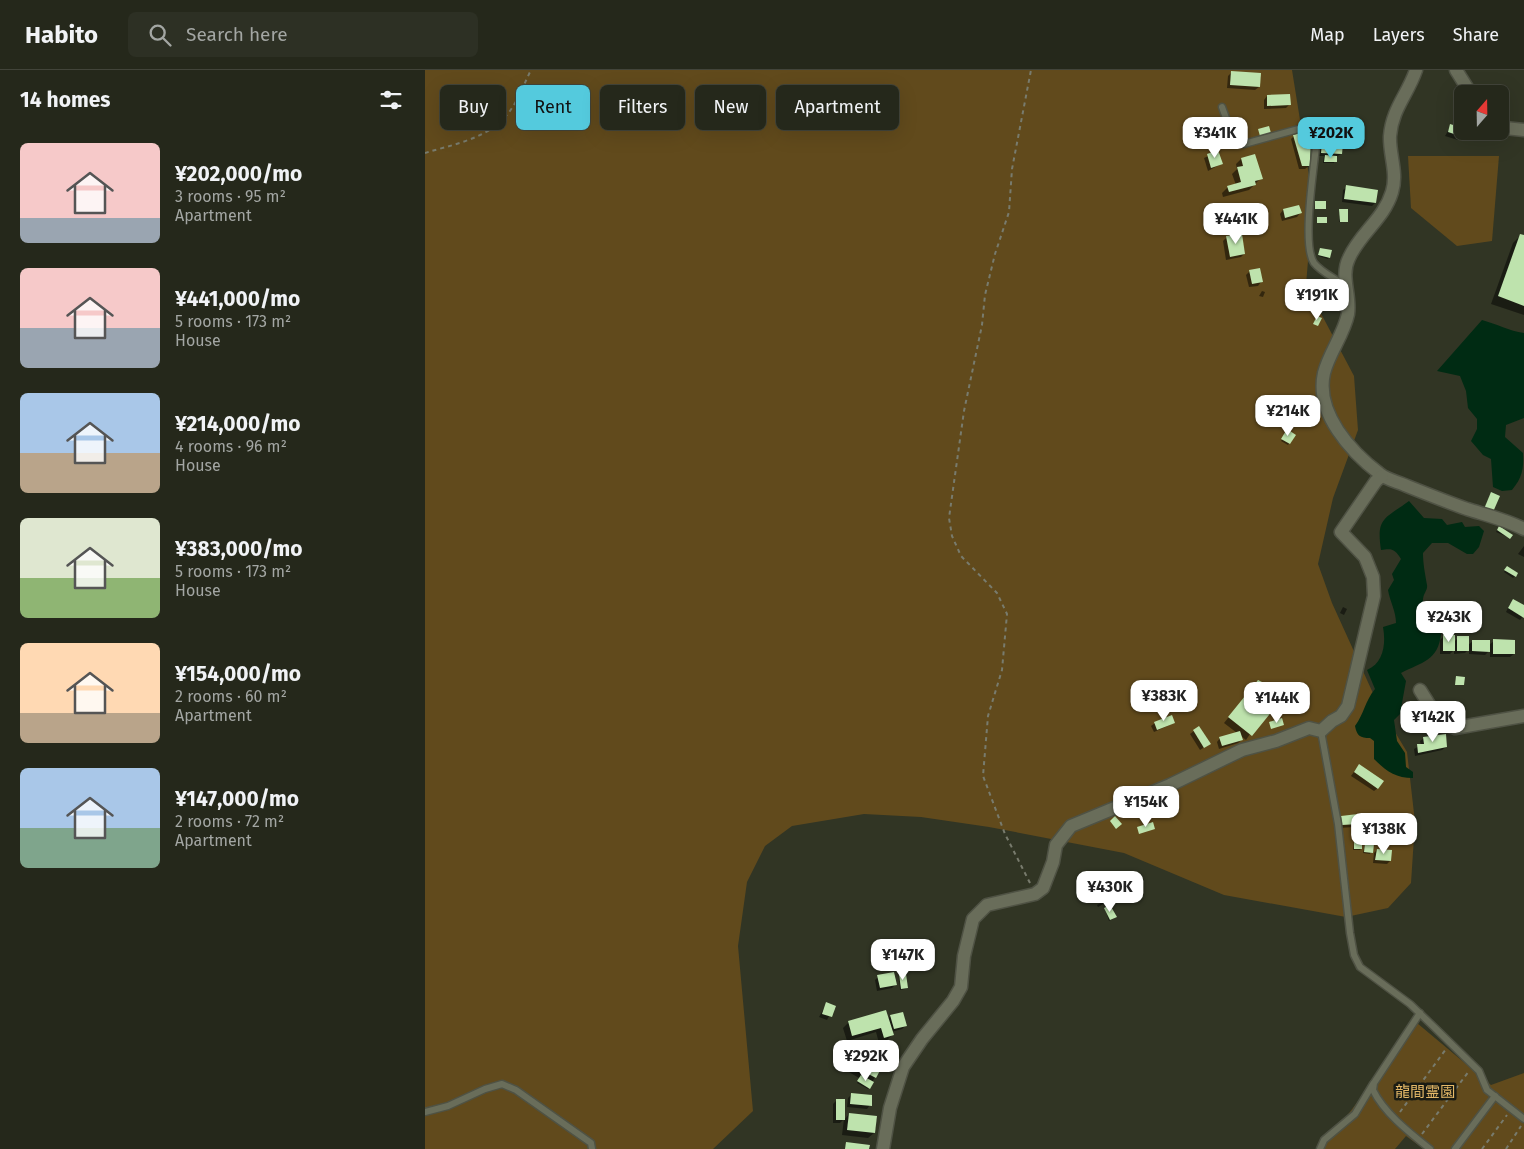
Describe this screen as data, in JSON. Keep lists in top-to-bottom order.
{
  "parks": ["龍間霊園"],
  "north": "top",
  "page": {
    "header": "Habito",
    "search": "Search here",
    "nav": ["Map", "Layers", "Share"],
    "heading": "14 homes",
    "chip": [
      "Buy",
      "Rent",
      "Filters",
      "New",
      "Apartment"
    ],
    "price": [
      "¥341K",
      "¥202K",
      "¥441K",
      "¥191K",
      "¥214K",
      "¥243K",
      "¥383K",
      "¥144K",
      "¥142K",
      "¥154K",
      "¥138K",
      "¥430K",
      "¥147K",
      "¥292K"
    ],
    "list": [
      {
        "name": "¥202,000/mo",
        "note": "3 rooms · 95 m² · Apartment"
      },
      {
        "name": "¥441,000/mo",
        "note": "5 rooms · 173 m² · House"
      },
      {
        "name": "¥214,000/mo",
        "note": "4 rooms · 96 m² · House"
      },
      {
        "name": "¥383,000/mo",
        "note": "5 rooms · 173 m² · House"
      },
      {
        "name": "¥154,000/mo",
        "note": "2 rooms · 60 m² · Apartment"
      },
      {
        "name": "¥147,000/mo",
        "note": "2 rooms · 72 m² · Apartment"
      }
    ]
  }
}
